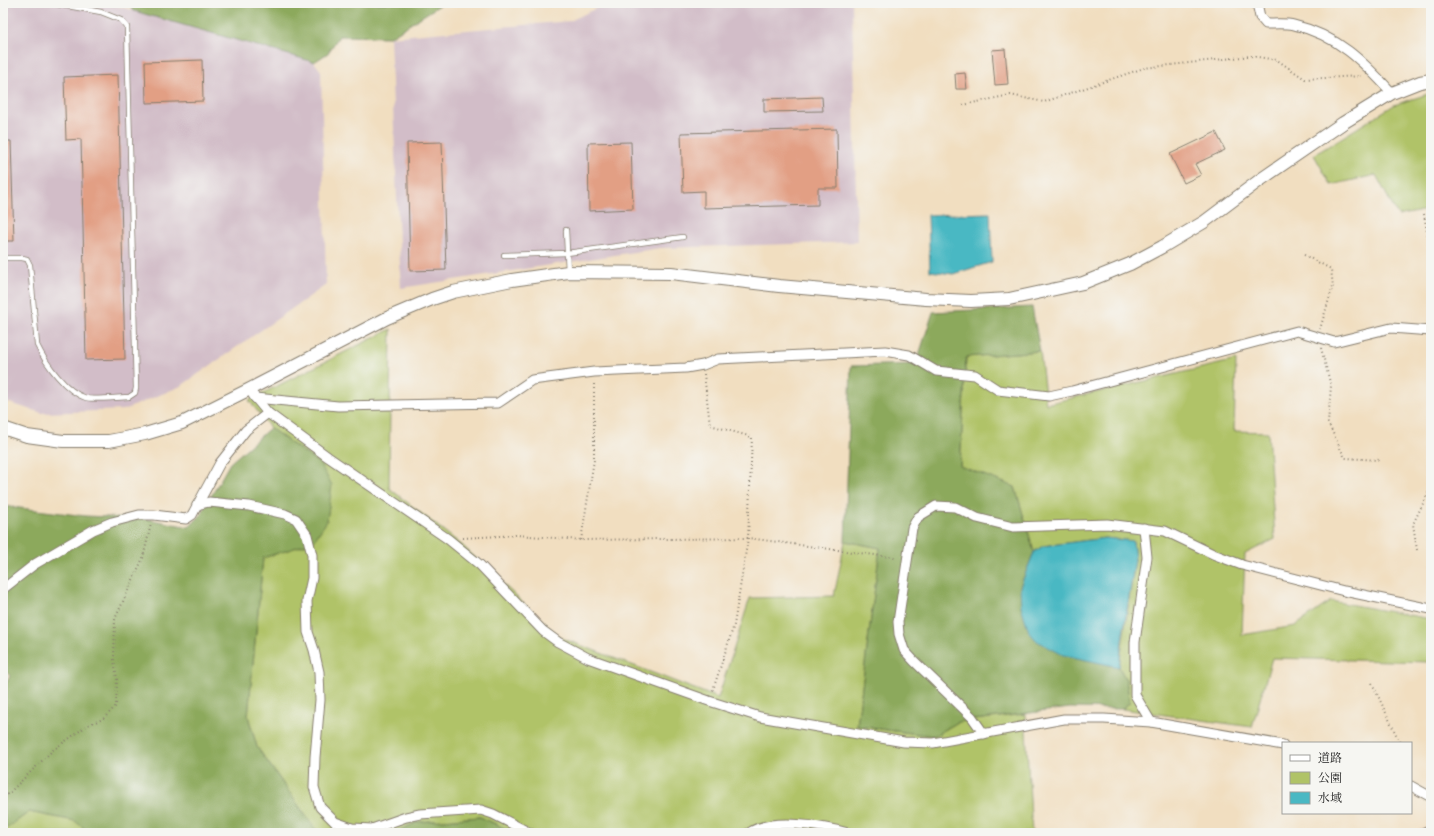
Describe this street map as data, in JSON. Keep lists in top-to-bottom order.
{
  "legend": ["道路", "公園", "水域"]
}
